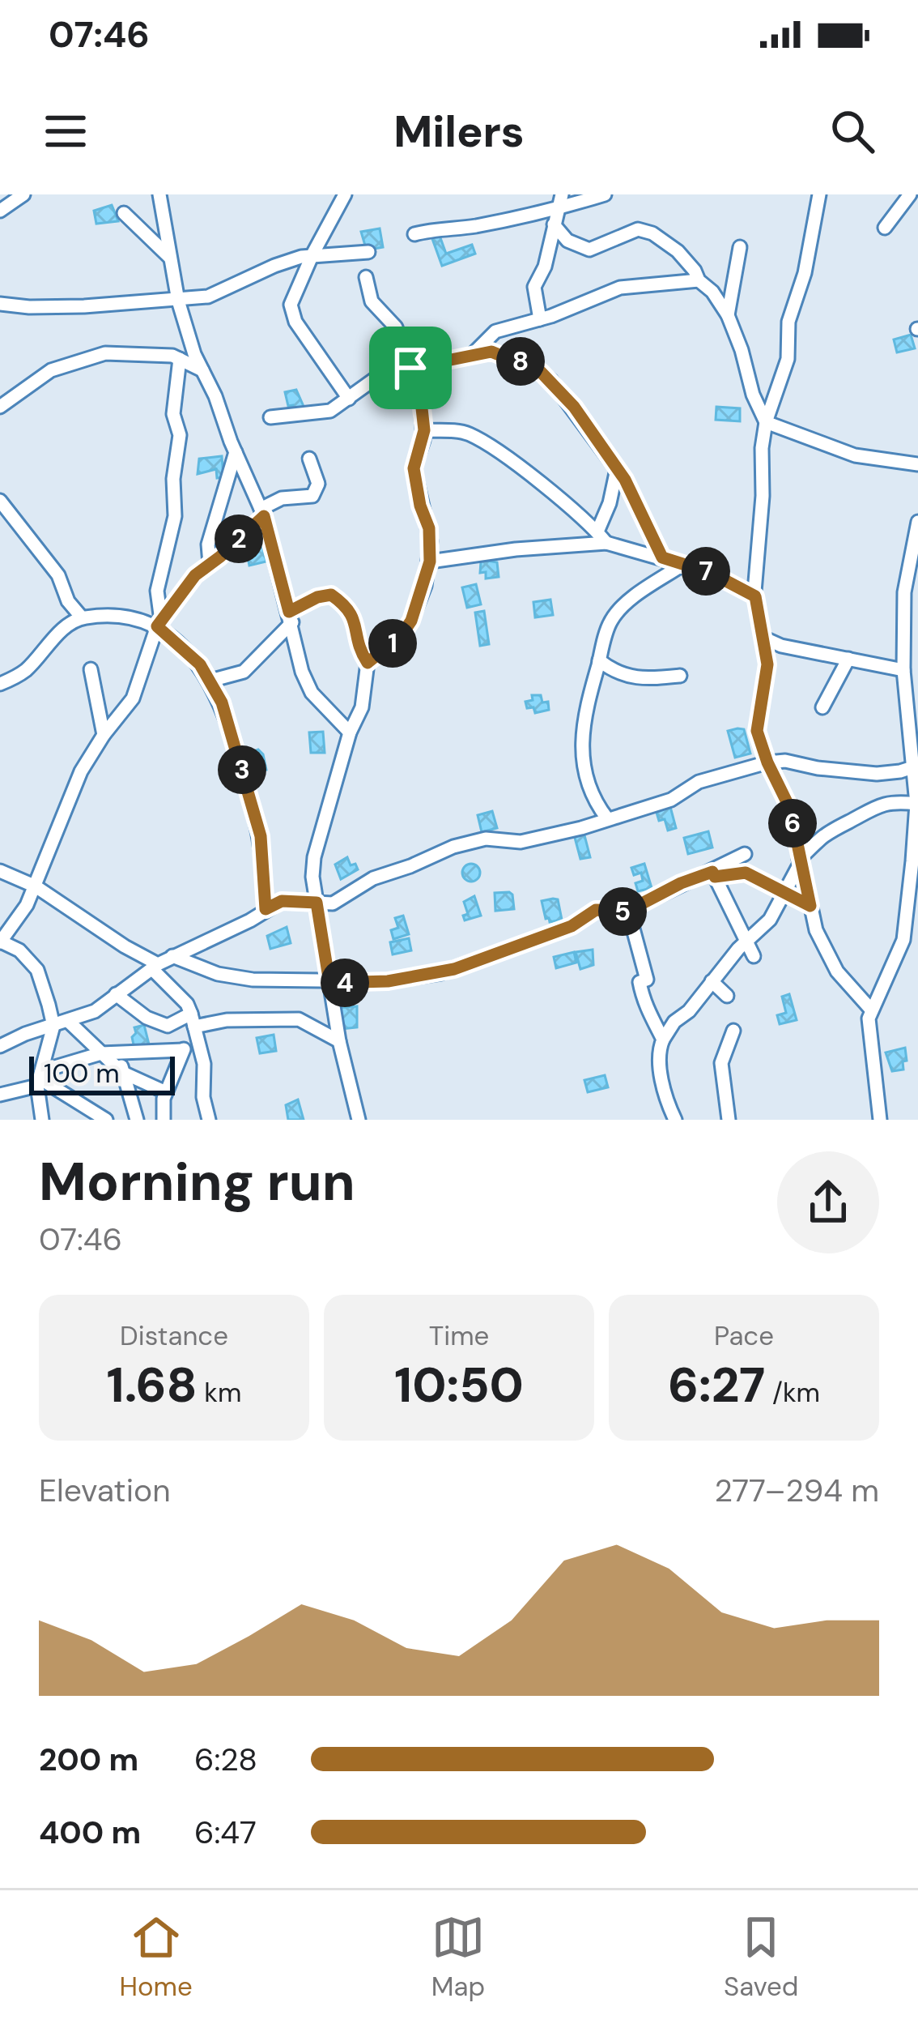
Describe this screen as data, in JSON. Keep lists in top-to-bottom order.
{
  "scale_bar": "100 m",
  "page": {
    "status": "07:46",
    "header": "Milers",
    "pins": [
      "8",
      "2",
      "7",
      "1",
      "3",
      "6",
      "5",
      "4"
    ],
    "scale": "100 m",
    "heading": ["Morning run", "07:46"],
    "stats": [
      ["Distance", "1.68 km"],
      ["Time", "10:50"],
      ["Pace", "6:27 /km"]
    ],
    "chart": ["Elevation", "277–294 m"],
    "list": [
      {
        "name": "200 m",
        "note": "6:28"
      },
      {
        "name": "400 m",
        "note": "6:47"
      }
    ],
    "tabs": ["Home", "Map", "Saved"]
  }
}
